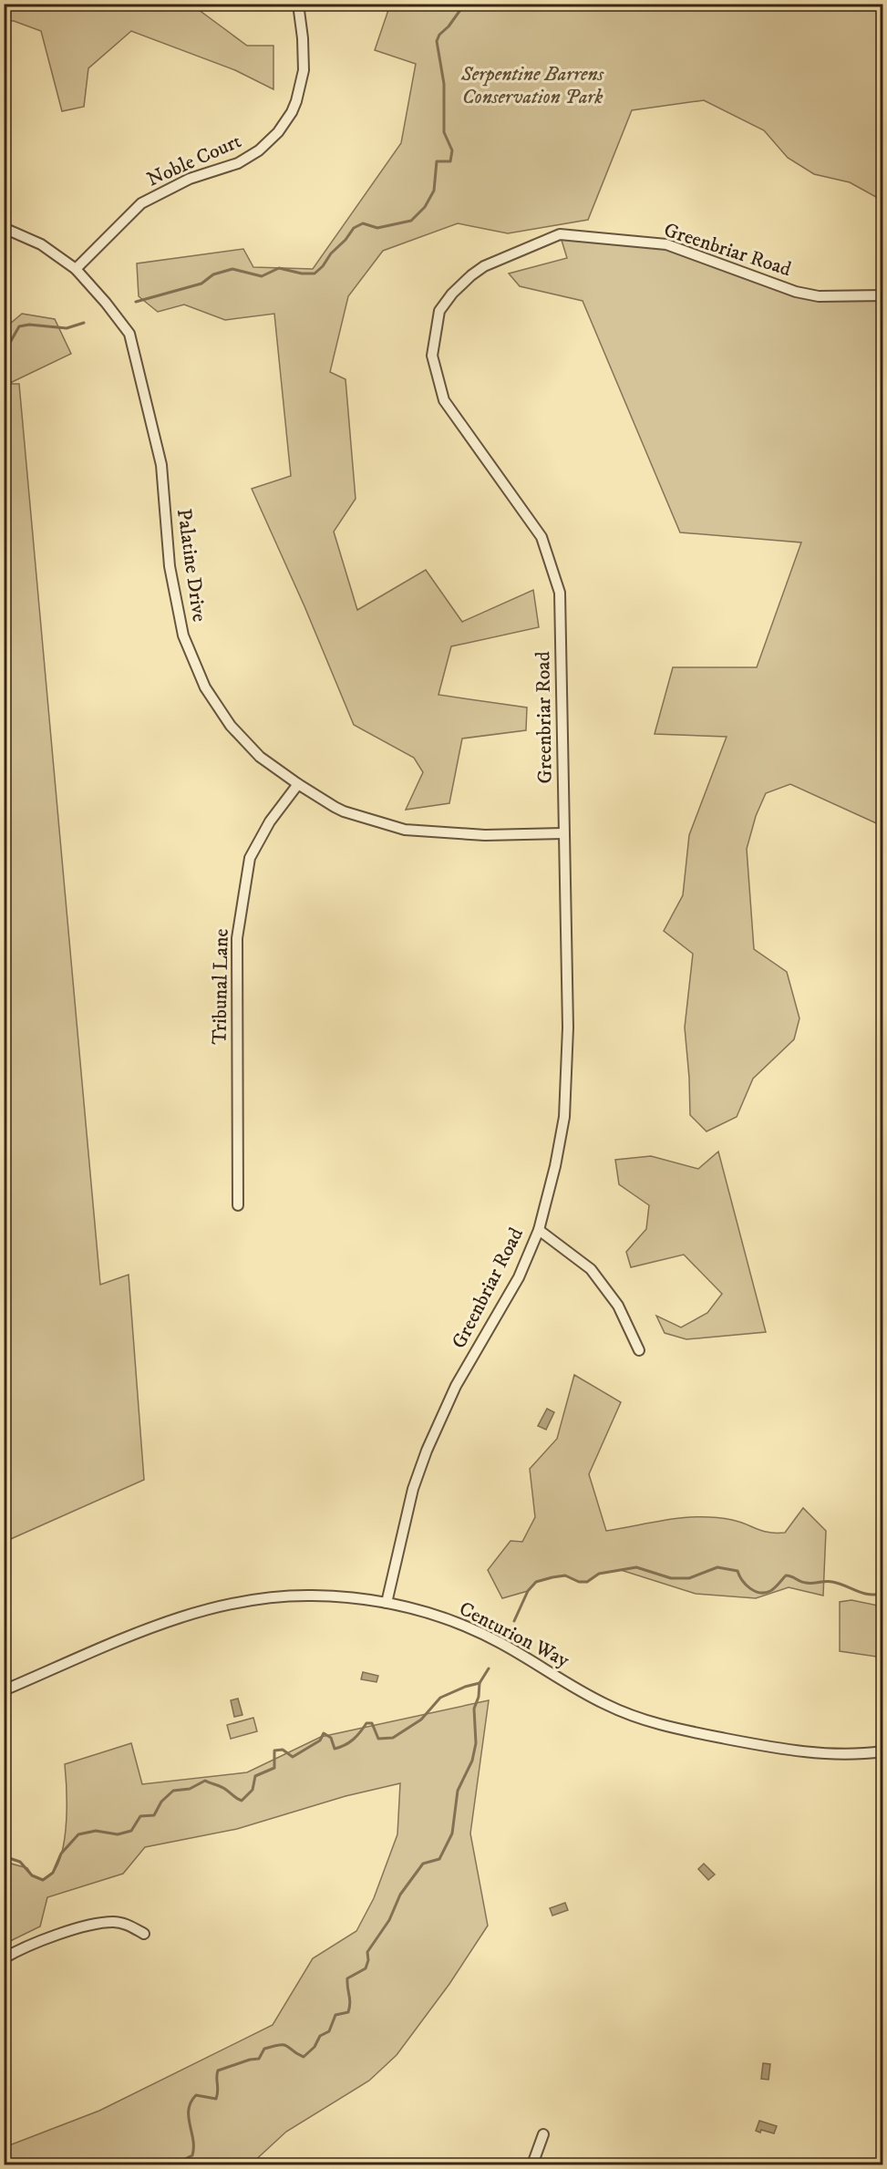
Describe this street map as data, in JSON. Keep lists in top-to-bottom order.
{
  "streets": {
    "street": [
      "Noble Court",
      "Greenbriar Road",
      "Palatine Drive",
      "Tribunal Lane",
      "Centurion Way"
    ]
  },
  "crossings": [
    ["Noble Court", "Palatine Drive"],
    ["Greenbriar Road", "Palatine Drive"],
    ["Greenbriar Road", "Centurion Way"],
    ["Palatine Drive", "Tribunal Lane"]
  ],
  "parks": ["Serpentine Barrens Conservation Park"]
}
